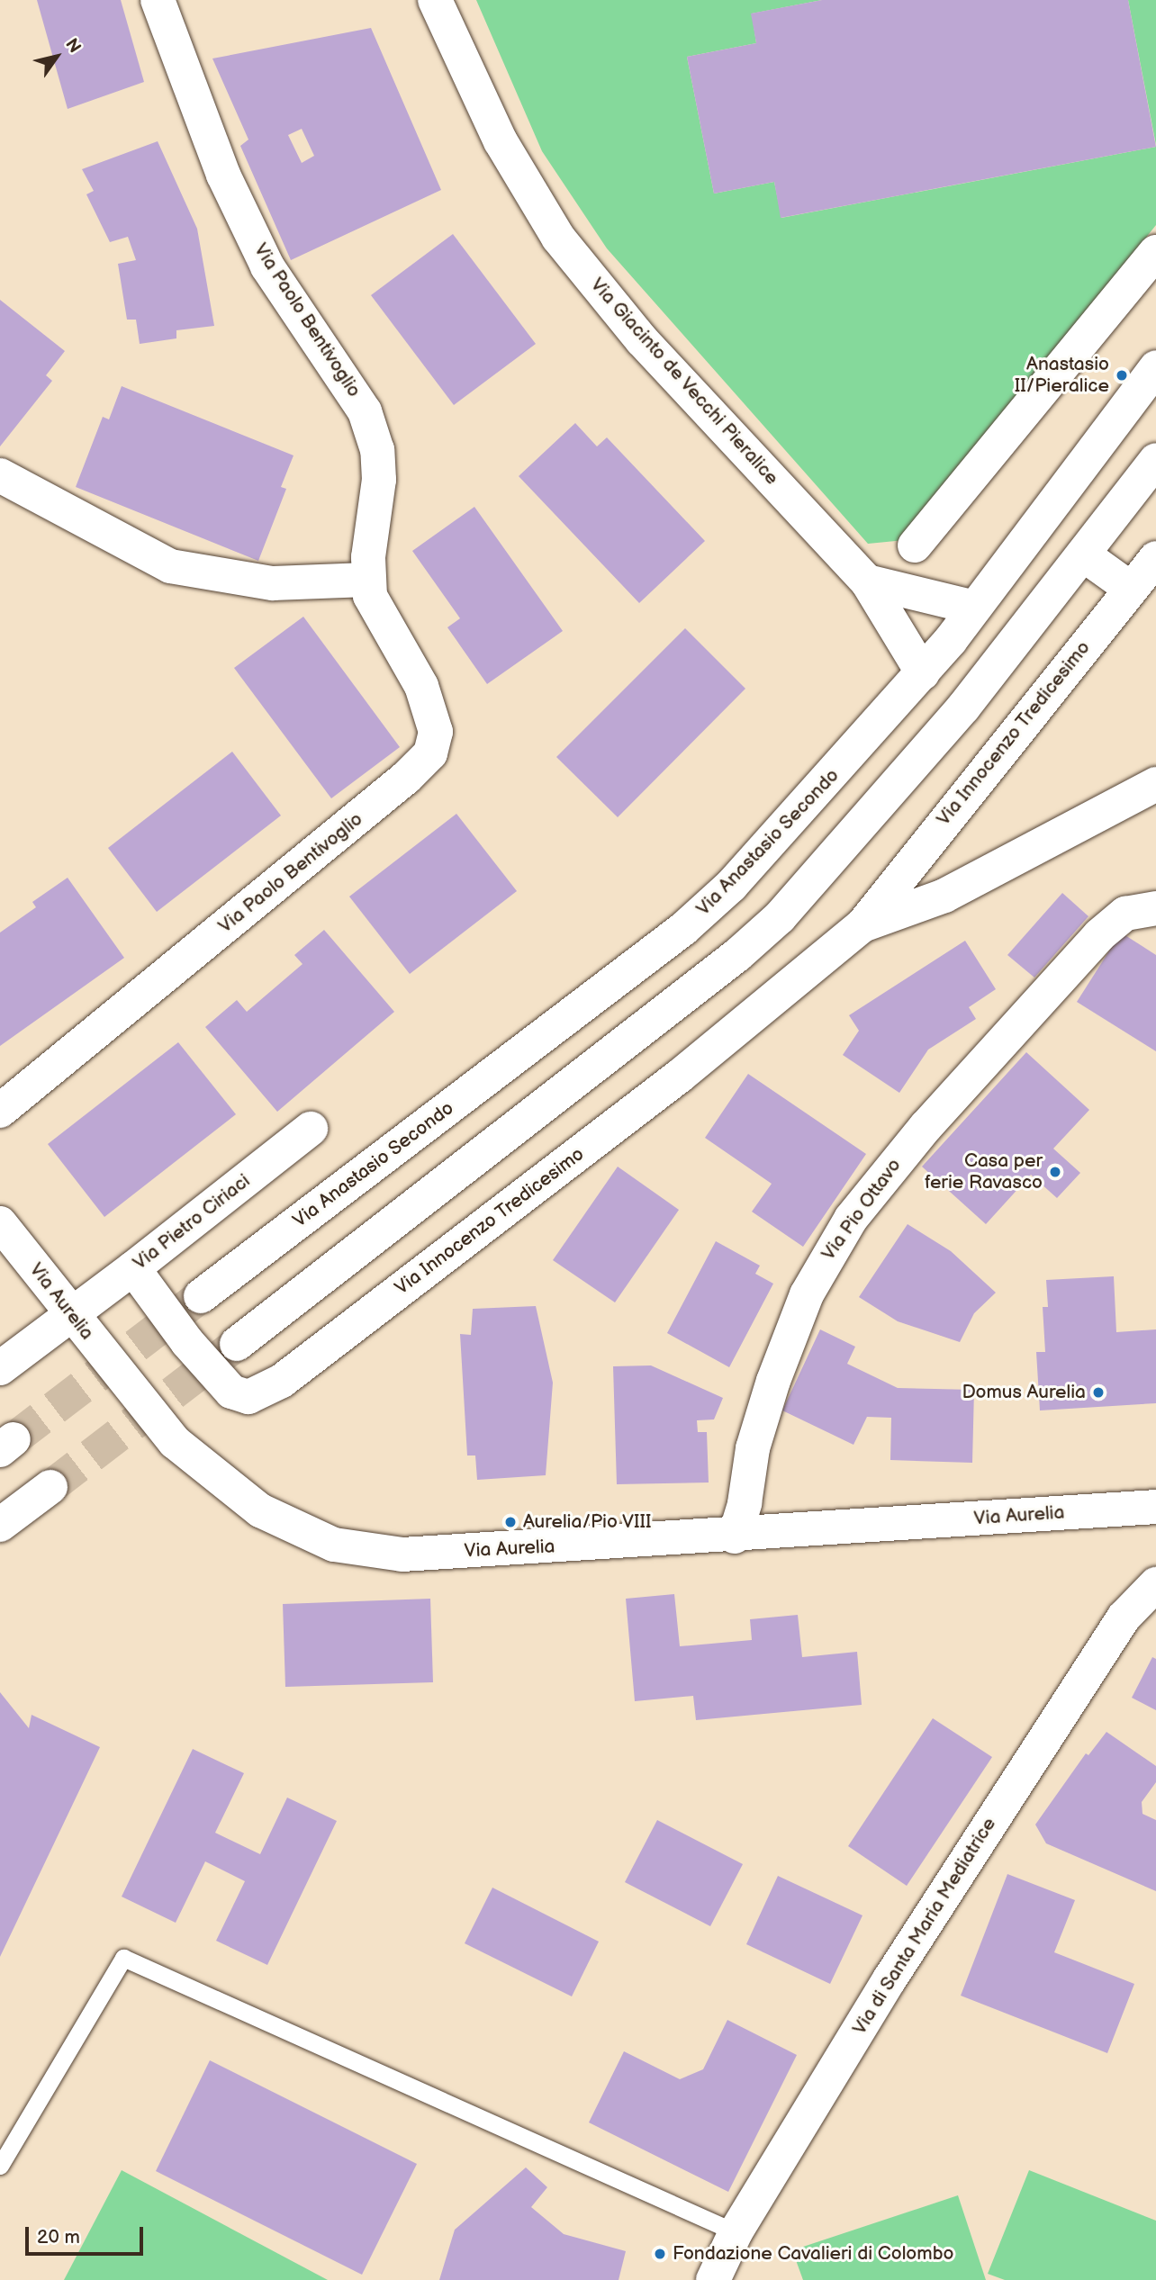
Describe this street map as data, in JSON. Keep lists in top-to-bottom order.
{
  "streets": {
    "street": [
      "Via Paolo Bentivoglio",
      "Via Giacinto de Vecchi Pieralice",
      "Via Innocenzo Tredicesimo",
      "Via Anastasio Secondo",
      "Via Pio Ottavo",
      "Via Pietro Ciriaci",
      "Via Aurelia",
      "Via di Santa Maria Mediatrice"
    ]
  },
  "crossings": [
    ["Via Giacinto de Vecchi Pieralice", "Via Anastasio Secondo"],
    ["Via Innocenzo Tredicesimo", "Via Pietro Ciriaci"],
    ["Via Pio Ottavo", "Via Aurelia"],
    ["Via Pietro Ciriaci", "Via Aurelia"]
  ],
  "places": [
    "Anastasio II/Pieralice",
    "Casa per ferie Ravasco",
    "Domus Aurelia",
    "Aurelia/Pio VIII",
    "Fondazione Cavalieri di Colombo"
  ],
  "scale_bar": "20 m",
  "north": "top right"
}
